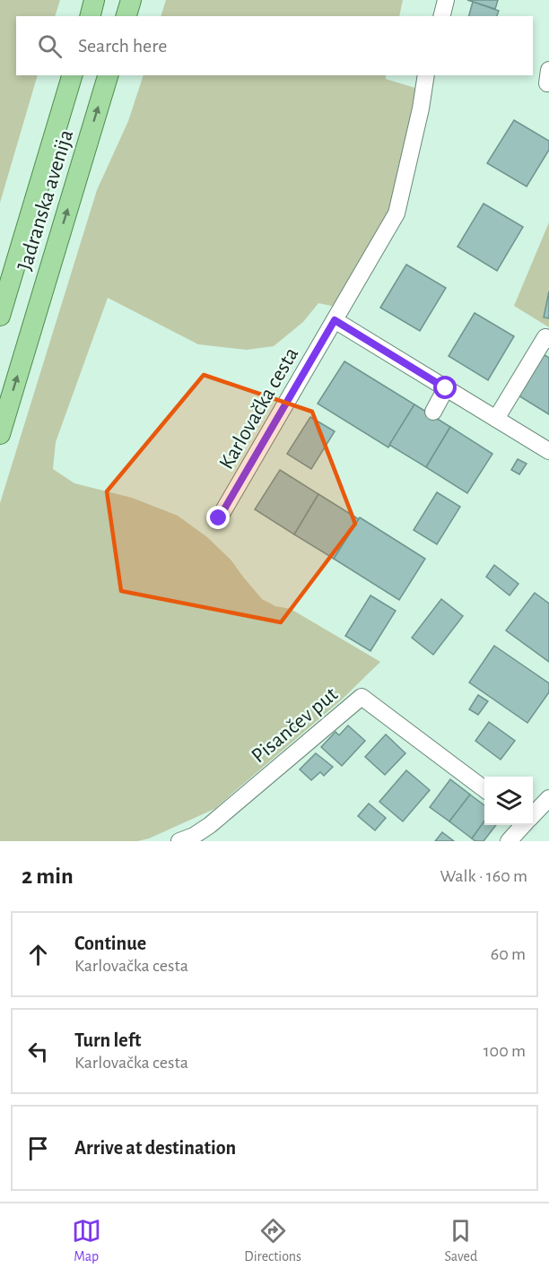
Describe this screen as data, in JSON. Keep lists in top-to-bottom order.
{
  "streets": {
    "main road": ["Jadranska avenija"],
    "street": ["Karlovačka cesta", "Pisančev put"]
  },
  "page": {
    "search": "Search here",
    "heading": ["2 min", "Walk · 160 m"],
    "list": [
      ["Continue", "Karlovačka cesta", "60 m"],
      ["Turn left", "Karlovačka cesta", "100 m"],
      "Arrive at destination"
    ],
    "nav": ["Map", "Directions", "Saved"]
  }
}
